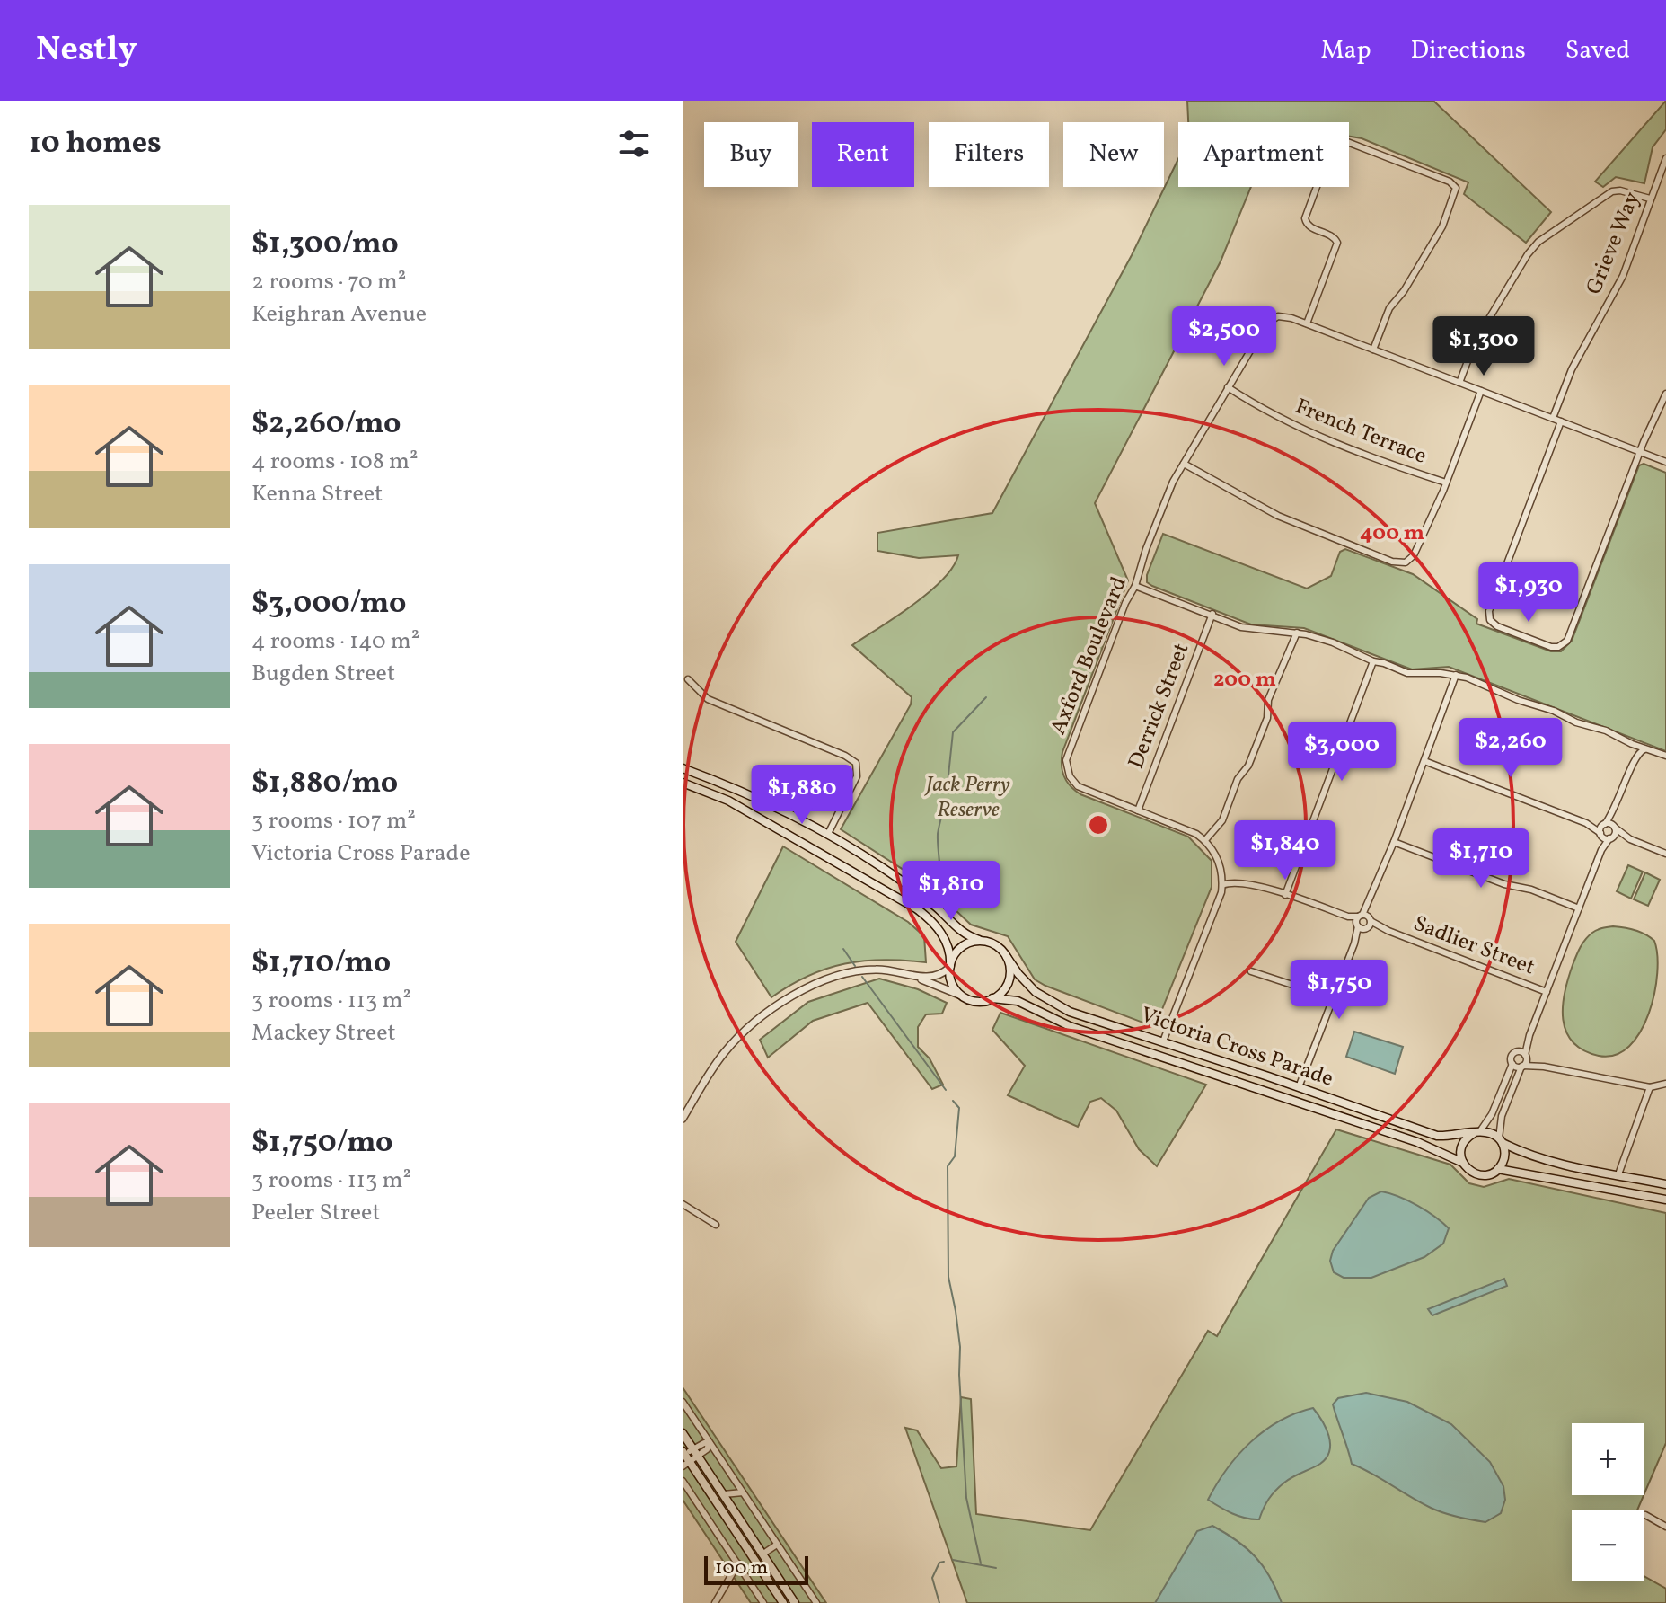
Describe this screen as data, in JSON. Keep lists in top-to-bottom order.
{
  "streets": {
    "main road": ["Victoria Cross Parade"],
    "street": [
      "Grieve Way",
      "French Terrace",
      "Axford Boulevard",
      "Derrick Street",
      "Sadlier Street"
    ]
  },
  "crossings": [
    ["French Terrace", "Axford Boulevard"],
    ["Axford Boulevard", "Derrick Street"]
  ],
  "parks": ["Jack Perry Reserve"],
  "scale_bar": "100 m",
  "page": {
    "header": "Nestly",
    "nav": ["Map", "Directions", "Saved"],
    "heading": "10 homes",
    "chip": [
      "Buy",
      "Rent",
      "Filters",
      "New",
      "Apartment"
    ],
    "list": [
      {
        "name": "$1,300/mo",
        "note": "2 rooms · 70 m² · Keighran Avenue"
      },
      {
        "name": "$2,260/mo",
        "note": "4 rooms · 108 m² · Kenna Street"
      },
      {
        "name": "$3,000/mo",
        "note": "4 rooms · 140 m² · Bugden Street"
      },
      {
        "name": "$1,880/mo",
        "note": "3 rooms · 107 m² · Victoria Cross Parade"
      },
      {
        "name": "$1,710/mo",
        "note": "3 rooms · 113 m² · Mackey Street"
      },
      {
        "name": "$1,750/mo",
        "note": "3 rooms · 113 m² · Peeler Street"
      }
    ],
    "price": [
      "$2,500",
      "$1,300",
      "$1,930",
      "$2,260",
      "$3,000",
      "$1,880",
      "$1,840",
      "$1,710",
      "$1,810",
      "$1,750"
    ],
    "map_buttons": ["+", "−"],
    "scale": "100 m"
  },
  "rings": ["400 m", "200 m"]
}
